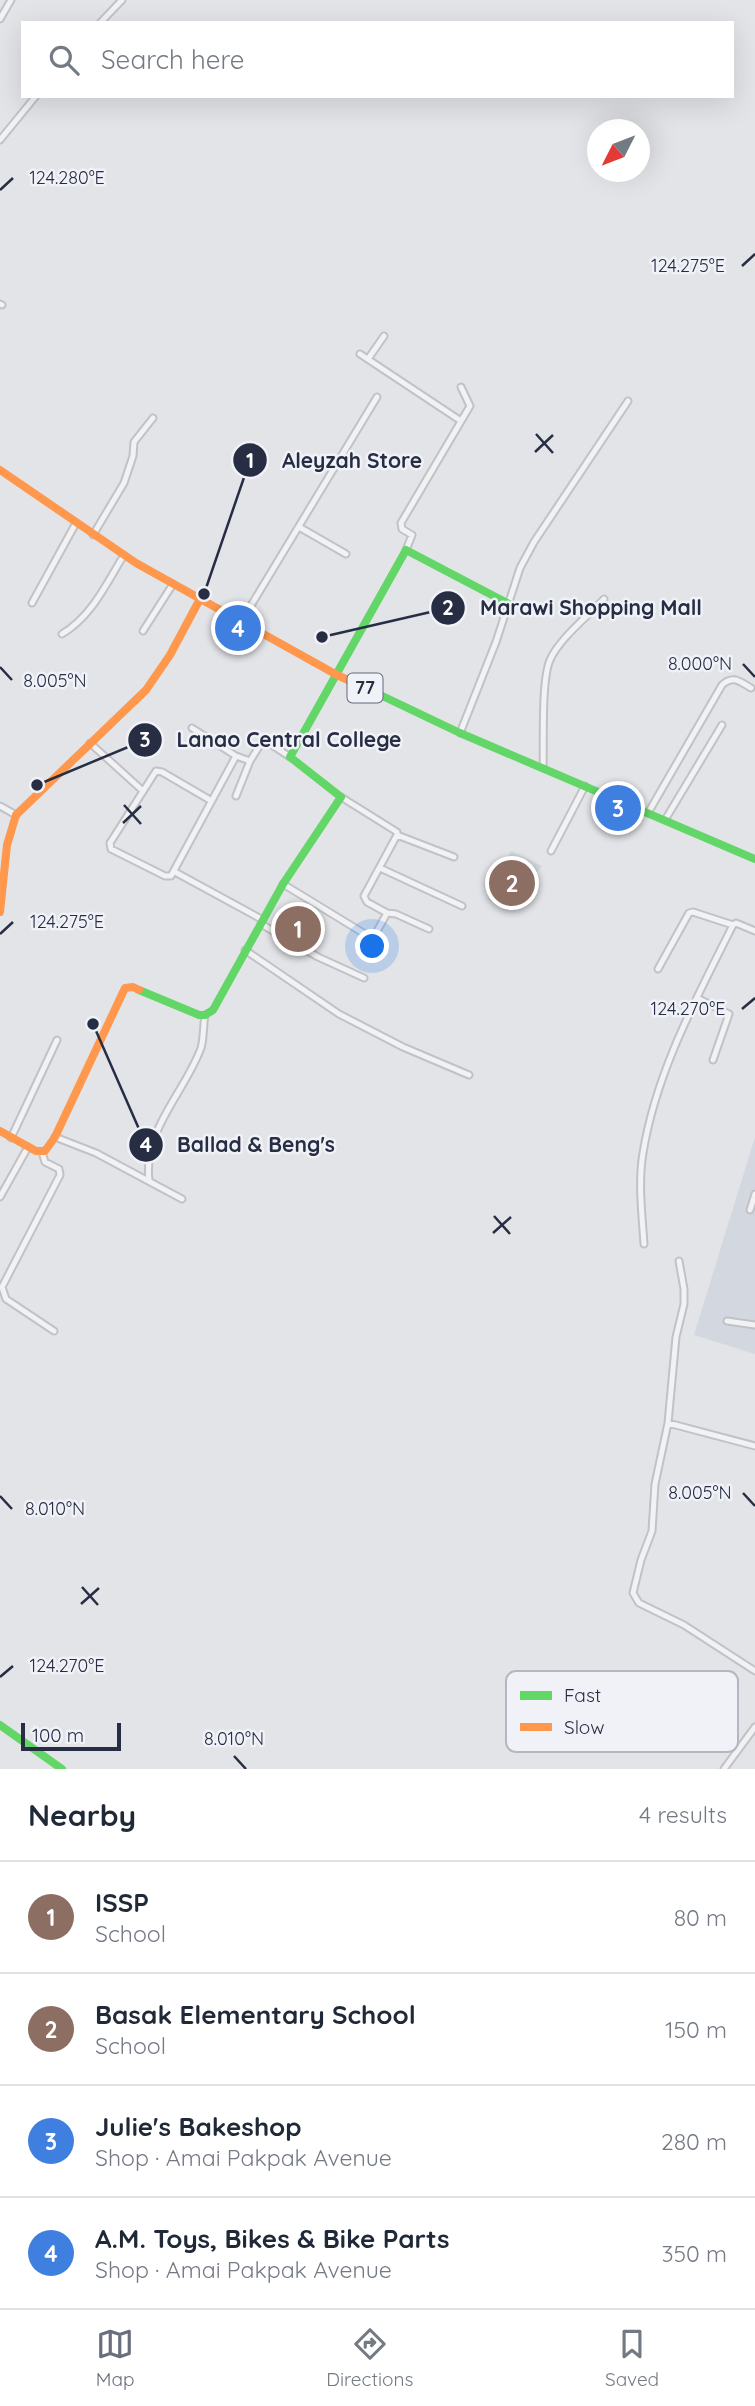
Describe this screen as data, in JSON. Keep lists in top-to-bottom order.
{
  "streets": {
    "main road": ["77"]
  },
  "places": [
    "Aleyzah Store",
    "Marawi Shopping Mall",
    "Lanao Central College",
    "Ballad & Beng's"
  ],
  "legend": ["Fast", "Slow"],
  "scale_bar": "100 m",
  "north": "bottom left",
  "page": {
    "search": "Search here",
    "pins": [
      "4",
      "3",
      "2",
      "1"
    ],
    "scale": "100 m",
    "heading": ["Nearby", "4 results"],
    "list": [
      {
        "mark": "1",
        "name": "ISSP",
        "note": "School",
        "value": "80 m"
      },
      {
        "mark": "2",
        "name": "Basak Elementary School",
        "note": "School",
        "value": "150 m"
      },
      {
        "mark": "3",
        "name": "Julie's Bakeshop",
        "note": "Shop · Amai Pakpak Avenue",
        "value": "280 m"
      },
      {
        "mark": "4",
        "name": "A.M. Toys, Bikes & Bike Parts",
        "note": "Shop · Amai Pakpak Avenue",
        "value": "350 m"
      }
    ],
    "nav": ["Map", "Directions", "Saved"]
  },
  "coordinates": [
    "124.280°E",
    "124.275°E",
    "8.000°N",
    "8.005°N",
    "124.270°E",
    "8.010°N"
  ]
}
